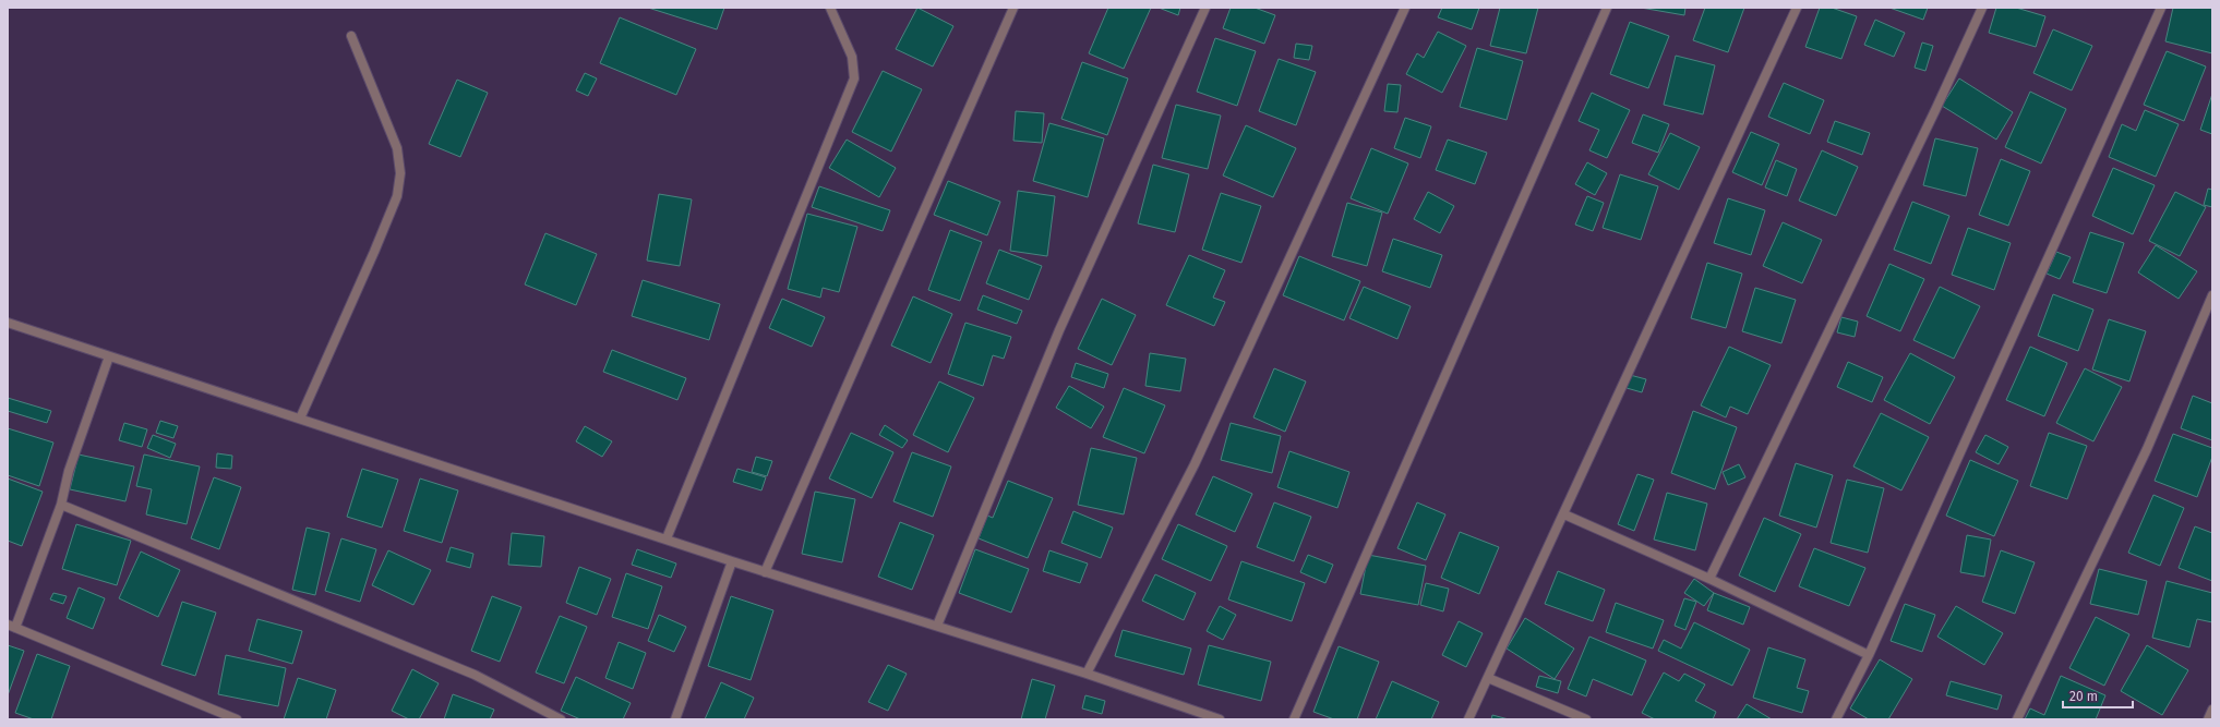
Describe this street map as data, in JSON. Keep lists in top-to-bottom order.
{
  "scale_bar": "20 m"
}
